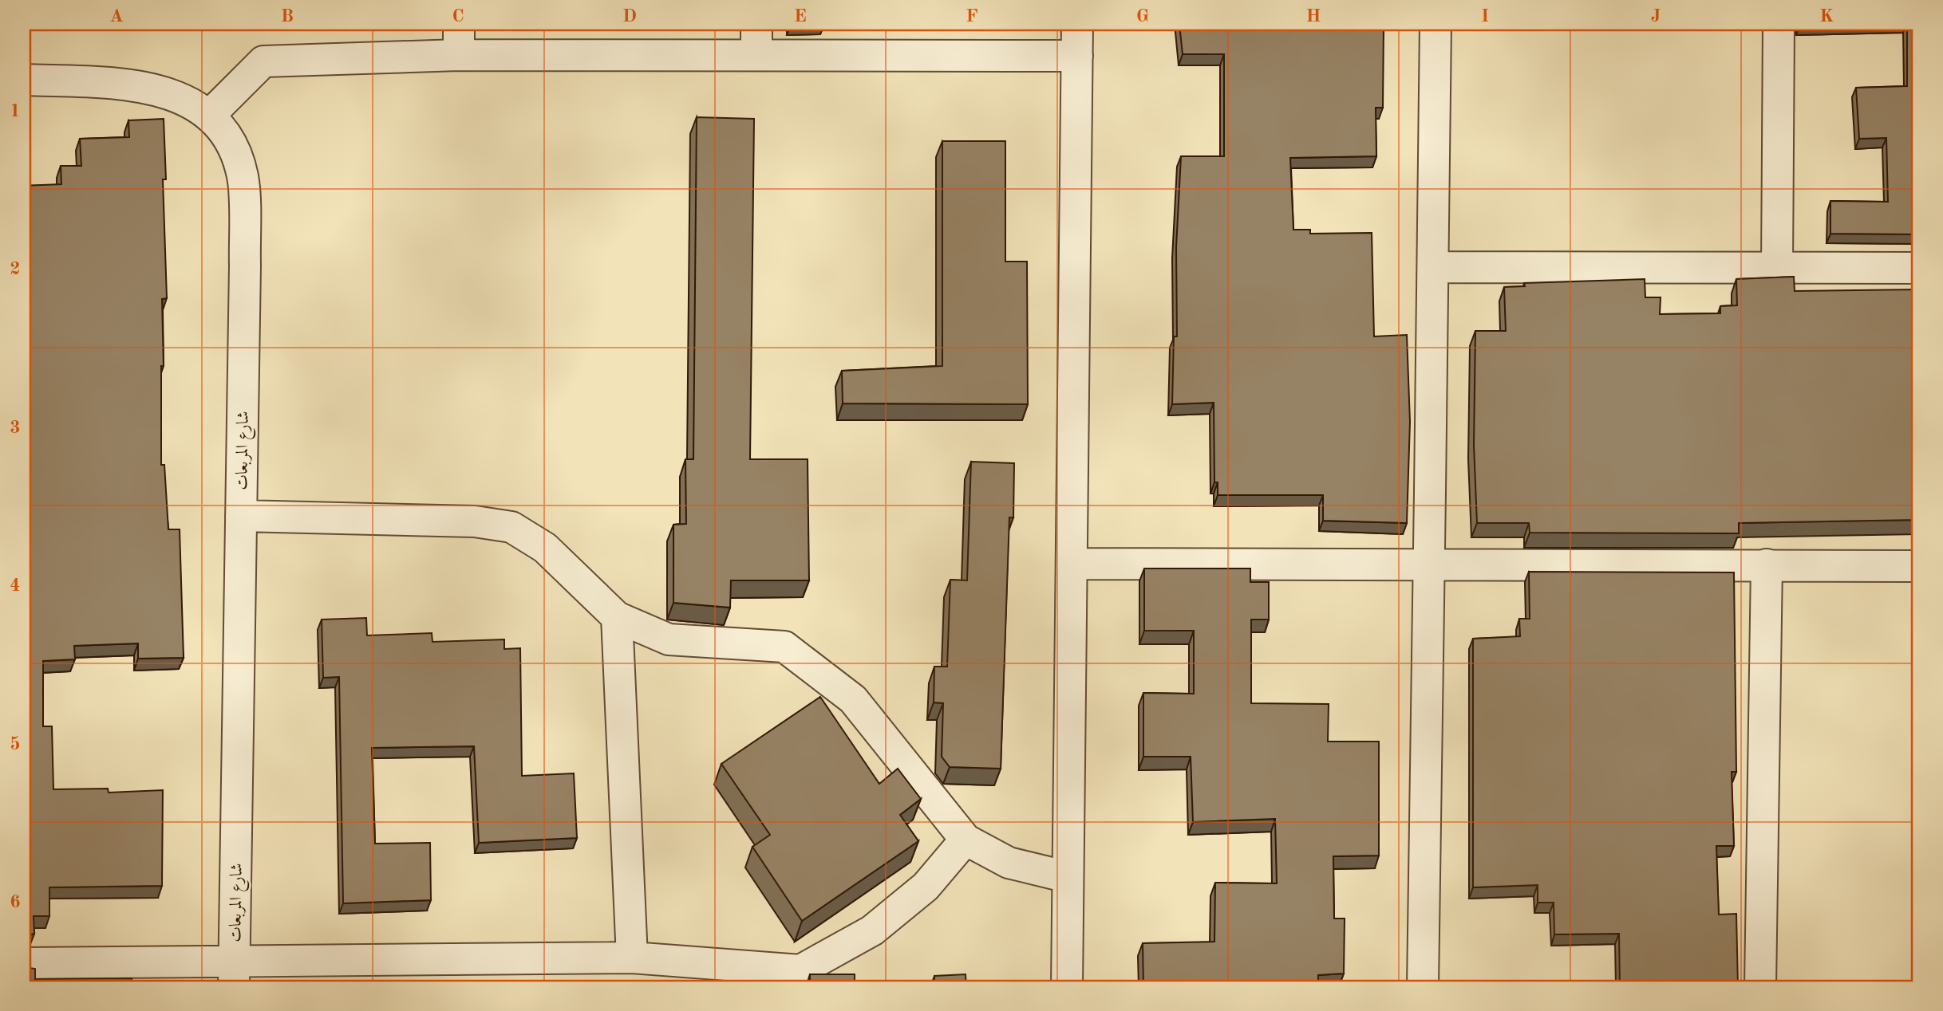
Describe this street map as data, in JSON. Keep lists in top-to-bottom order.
{
  "streets": {
    "street": ["شارع المربعات"]
  },
  "grid": {
    "columns": [
      "A",
      "B",
      "C",
      "D",
      "E",
      "F",
      "G",
      "H",
      "I",
      "J",
      "K"
    ],
    "rows": [
      "1",
      "2",
      "3",
      "4",
      "5",
      "6"
    ]
  }
}
